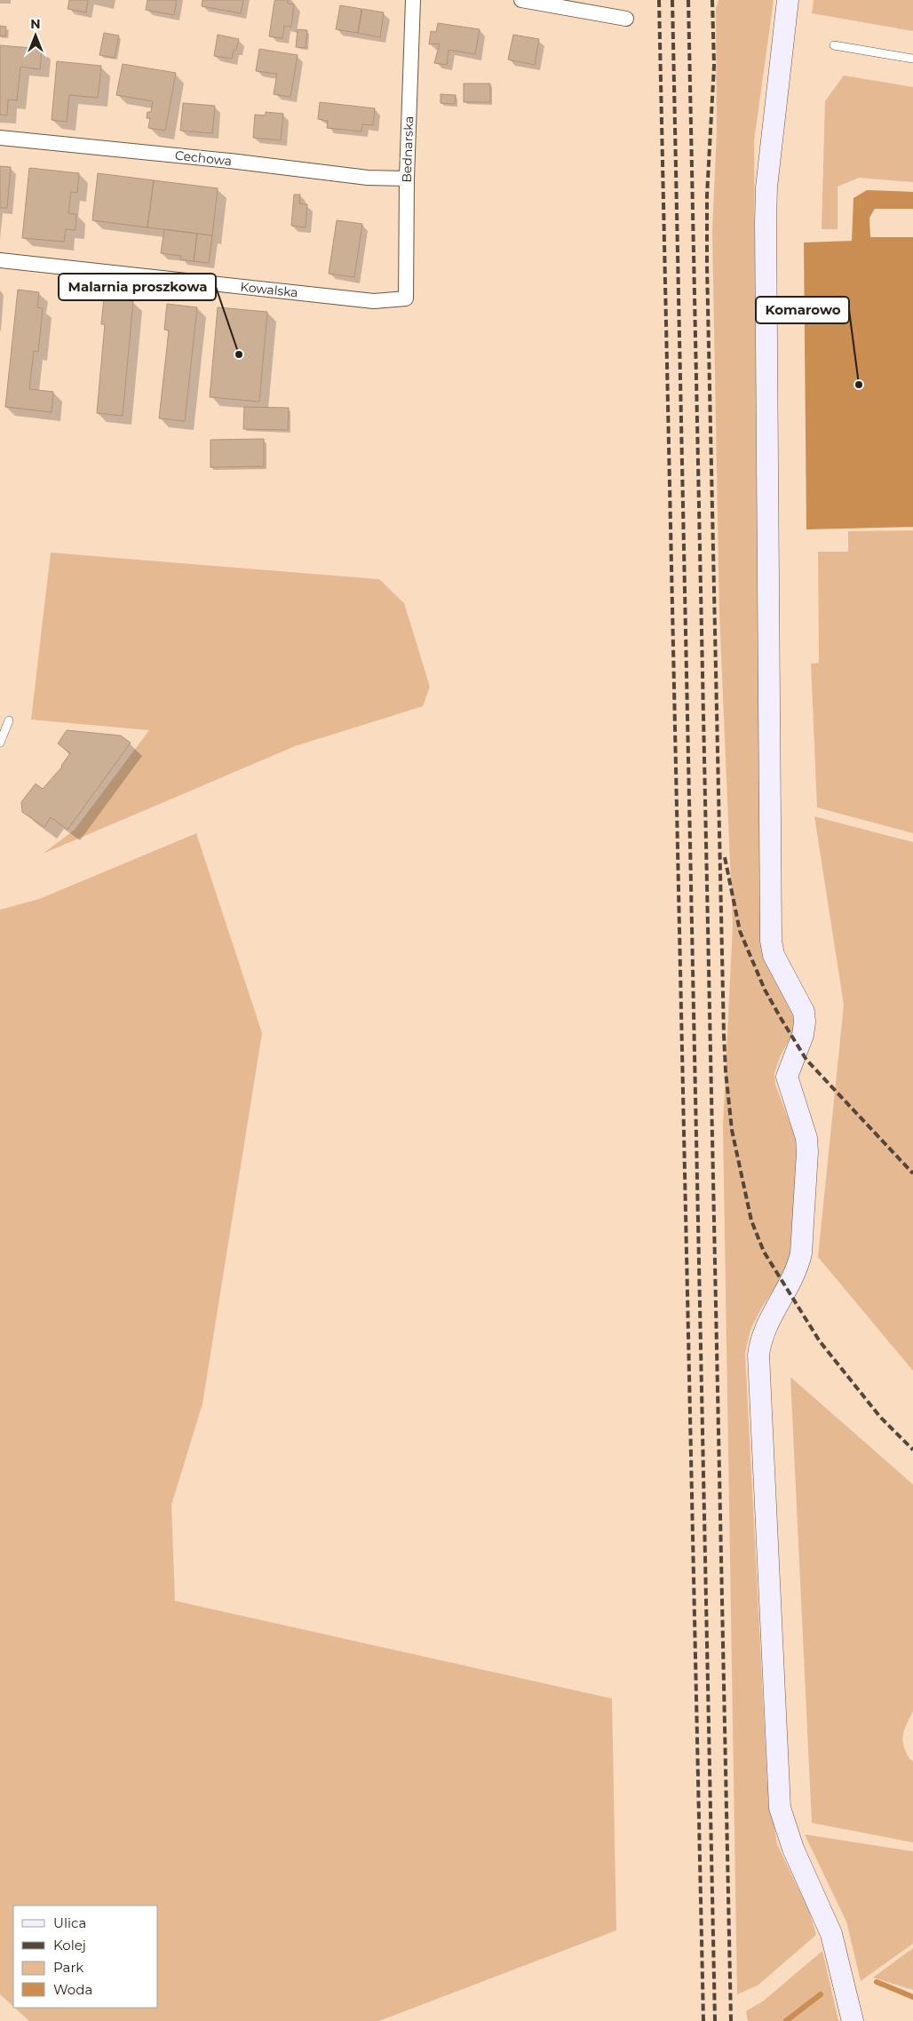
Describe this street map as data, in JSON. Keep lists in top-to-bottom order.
{
  "streets": {
    "street": ["Bednarska", "Cechowa", "Kowalska"]
  },
  "crossings": [
    ["Bednarska", "Cechowa"],
    ["Bednarska", "Kowalska"]
  ],
  "places": ["Malarnia proszkowa", "Komarowo"],
  "legend": [
    "Ulica",
    "Kolej",
    "Park",
    "Woda"
  ],
  "north": "top"
}
